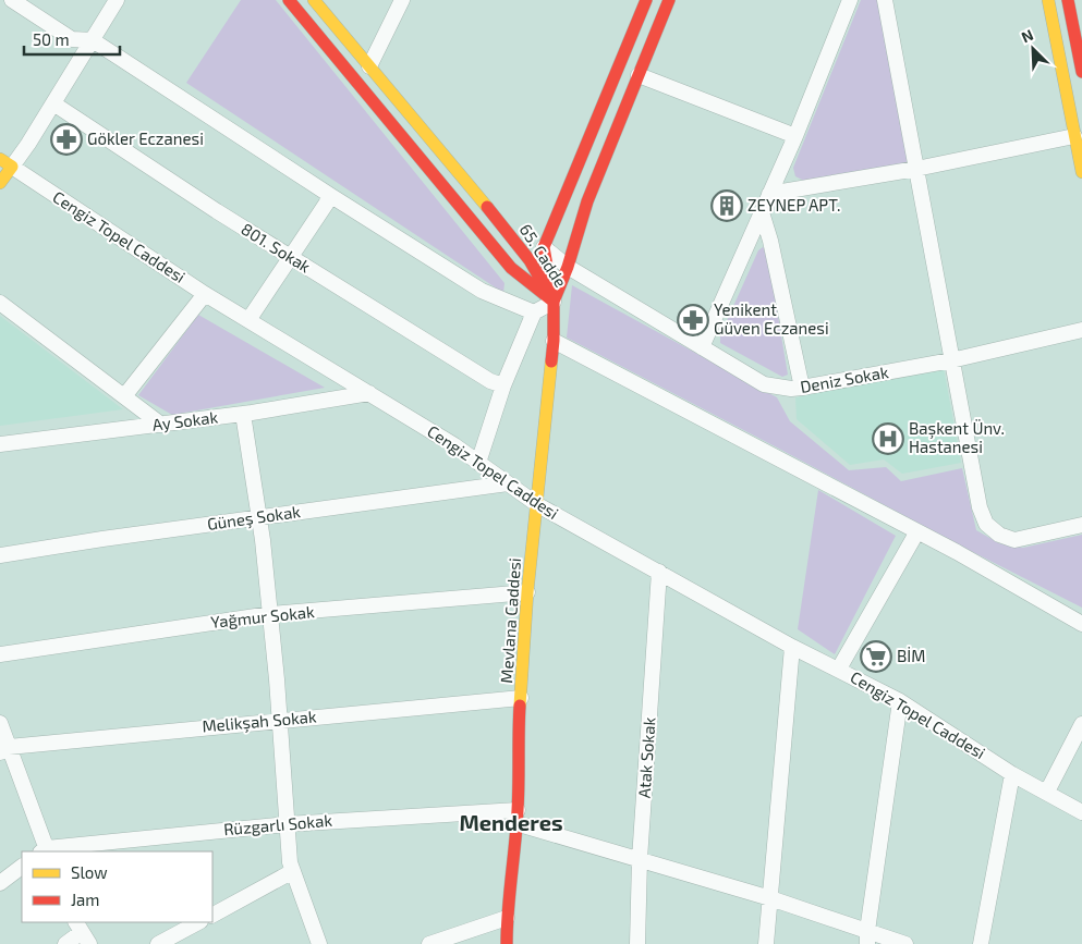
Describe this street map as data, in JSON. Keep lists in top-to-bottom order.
{
  "streets": {
    "street": [
      "Cengiz Topel Caddesi",
      "801. Sokak",
      "65. Cadde",
      "Deniz Sokak",
      "Ay Sokak",
      "Güneş Sokak",
      "Yağmur Sokak",
      "Mevlana Caddesi",
      "Melikşah Sokak",
      "Atak Sokak",
      "Rüzgarlı Sokak"
    ]
  },
  "crossings": [
    ["Cengiz Topel Caddesi", "Ay Sokak"],
    ["Cengiz Topel Caddesi", "Güneş Sokak"],
    ["Cengiz Topel Caddesi", "Mevlana Caddesi"],
    ["Cengiz Topel Caddesi", "Atak Sokak"],
    ["65. Cadde", "Mevlana Caddesi"],
    ["Yağmur Sokak", "Mevlana Caddesi"],
    ["Mevlana Caddesi", "Melikşah Sokak"],
    ["Mevlana Caddesi", "Rüzgarlı Sokak"],
    ["Atak Sokak", "Rüzgarlı Sokak"]
  ],
  "districts": ["Menderes"],
  "places": {
    "pharmacy": ["Gökler Eczanesi", "Yenikent Güven Eczanesi"],
    "building": ["ZEYNEP APT."],
    "hospital": ["Başkent Ünv. Hastanesi"],
    "supermarket": ["BİM"]
  },
  "legend": ["Slow", "Jam"],
  "scale_bar": "50 m",
  "north": "top left"
}
